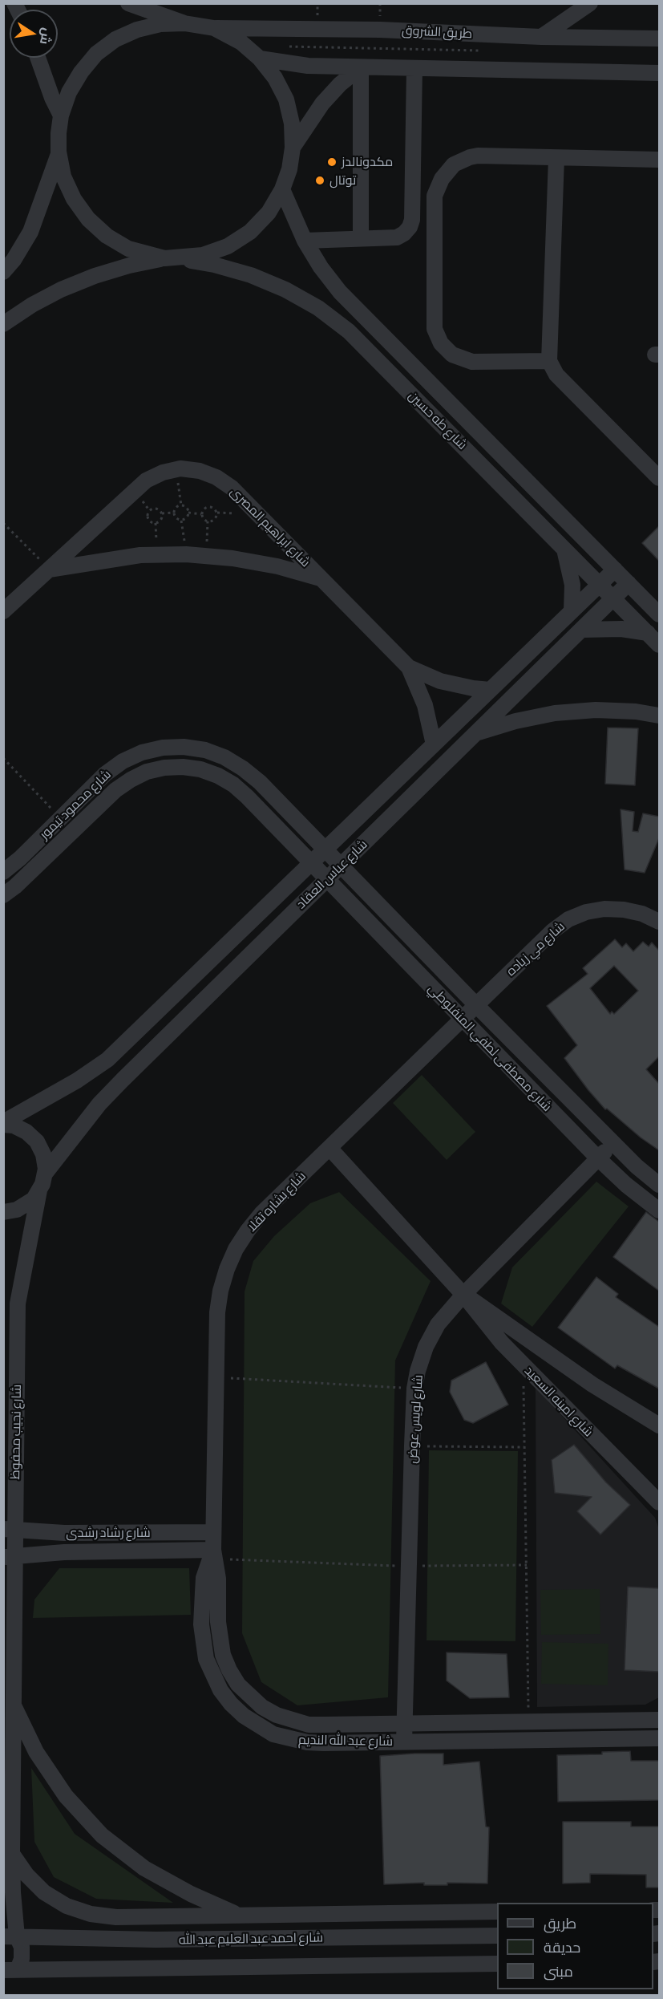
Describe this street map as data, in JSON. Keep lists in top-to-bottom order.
{
  "streets": {
    "street": [
      "طريق الشروق",
      "شارع طه حسين",
      "شارع ابراهيم المصرى",
      "شارع محمود تيمور",
      "شارع عباس العقاد",
      "شارع مي زياده",
      "شارع مصطفى لطفي المنفلوطي",
      "شارع بشاره تقلا",
      "شارع امينه السعيد",
      "شارع لويس عوض",
      "شارع نجيب محفوظ",
      "شارع رشاد رشدى",
      "شارع عبد الله النديم",
      "شارع احمد عبد العليم عبد الله"
    ]
  },
  "crossings": [
    ["شارع طه حسين", "شارع عباس العقاد"],
    ["شارع ابراهيم المصرى", "شارع عباس العقاد"],
    ["شارع محمود تيمور", "شارع عباس العقاد"],
    ["شارع محمود تيمور", "شارع مصطفى لطفي المنفلوطي"],
    ["شارع عباس العقاد", "شارع مصطفى لطفي المنفلوطي"],
    ["شارع عباس العقاد", "شارع نجيب محفوظ"],
    ["شارع مي زياده", "شارع مصطفى لطفي المنفلوطي"],
    ["شارع مي زياده", "شارع بشاره تقلا"],
    ["شارع مصطفى لطفي المنفلوطي", "شارع بشاره تقلا"],
    ["شارع مصطفى لطفي المنفلوطي", "شارع لويس عوض"],
    ["شارع بشاره تقلا", "شارع امينه السعيد"],
    ["شارع بشاره تقلا", "شارع رشاد رشدى"],
    ["شارع بشاره تقلا", "شارع عبد الله النديم"],
    ["شارع امينه السعيد", "شارع لويس عوض"],
    ["شارع لويس عوض", "شارع عبد الله النديم"],
    ["شارع نجيب محفوظ", "شارع رشاد رشدى"],
    ["شارع نجيب محفوظ", "شارع احمد عبد العليم عبد الله"],
    ["شارع رشاد رشدى", "شارع عبد الله النديم"]
  ],
  "places": ["مكدونالدز", "توتال"],
  "legend": ["طريق", "حديقة", "مبنى"],
  "north": "right"
}
